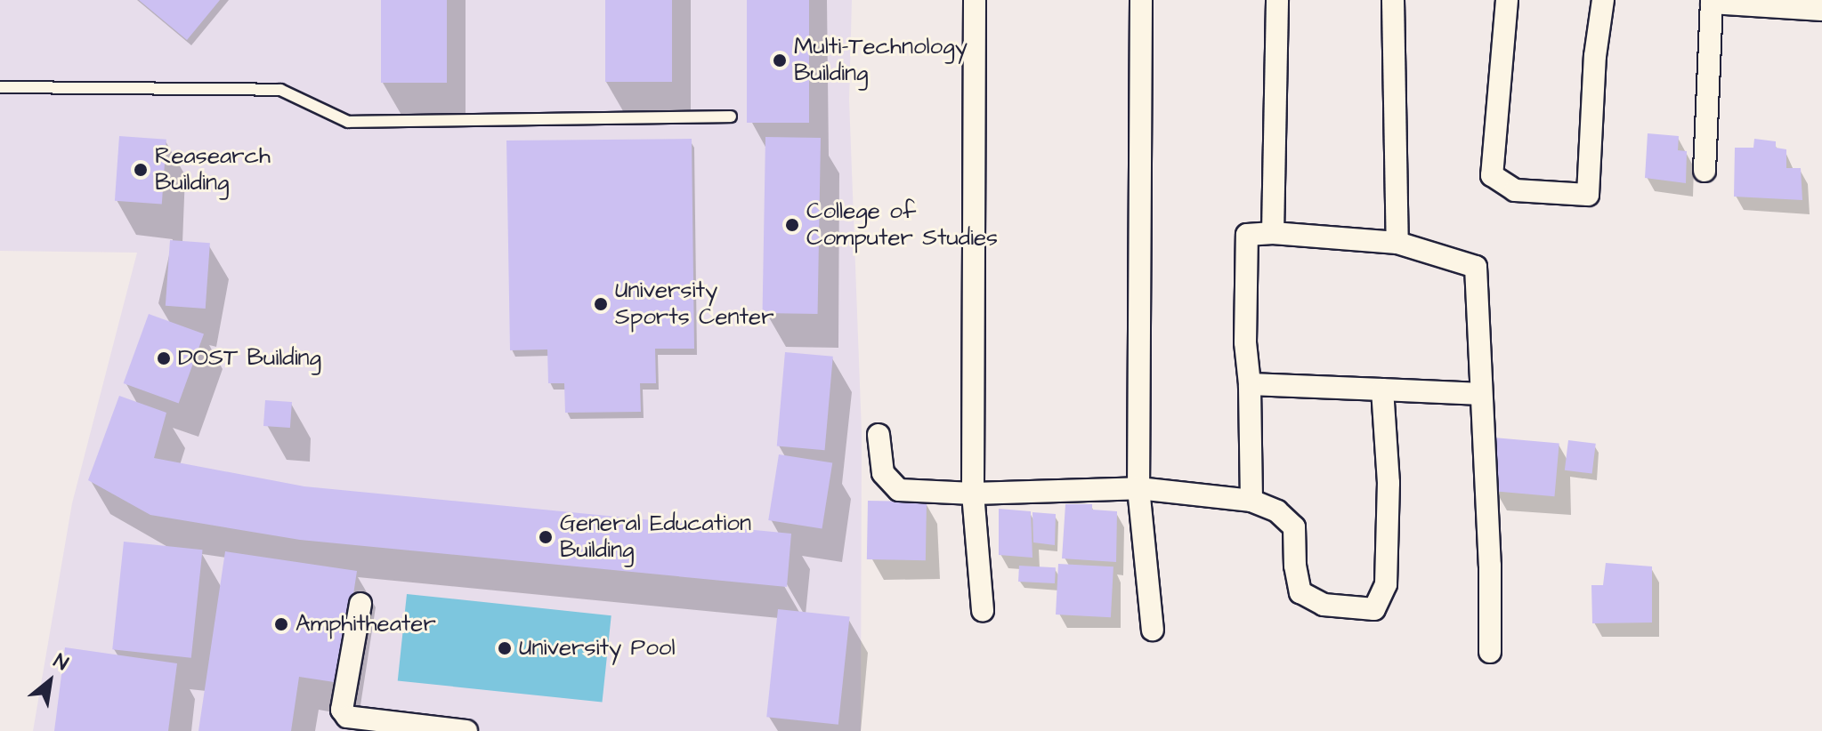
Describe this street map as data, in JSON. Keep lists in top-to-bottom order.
{
  "places": [
    "Multi-Technology Building",
    "Reasearch Building",
    "College of Computer Studies",
    "University Sports Center",
    "DOST Building",
    "General Education Building",
    "Amphitheater",
    "University Pool"
  ],
  "north": "top right"
}
